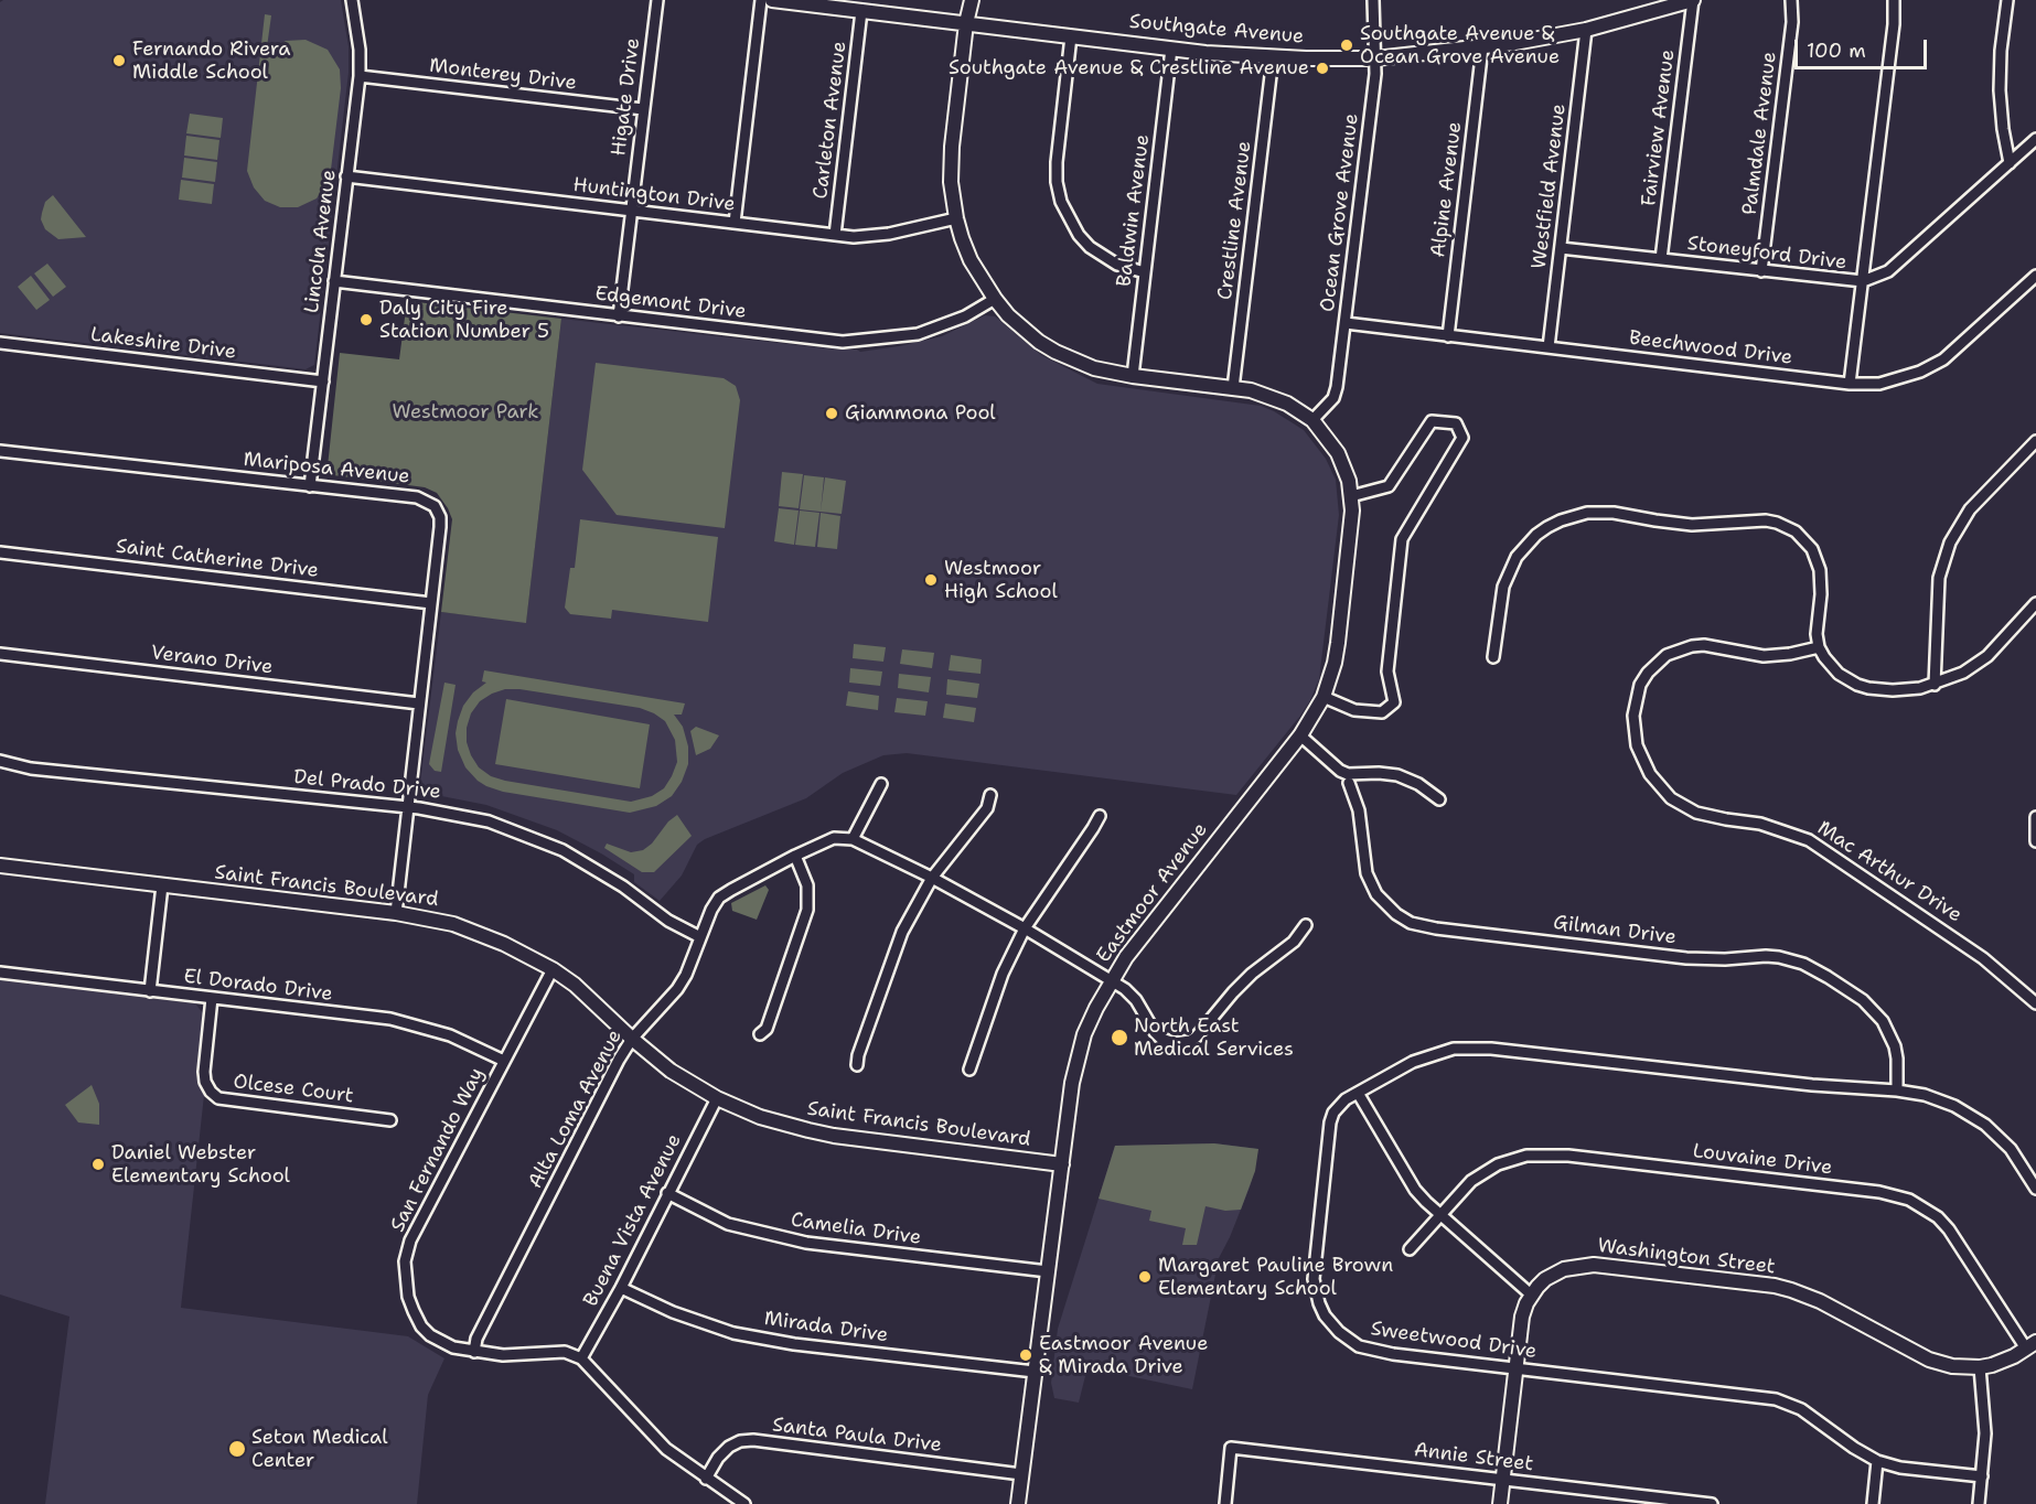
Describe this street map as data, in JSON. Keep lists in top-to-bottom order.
{
  "streets": {
    "street": [
      "Southgate Avenue",
      "Monterey Drive",
      "Higate Drive",
      "Carleton Avenue",
      "Fairview Avenue",
      "Palmdale Avenue",
      "Westfield Avenue",
      "Alpine Avenue",
      "Huntington Drive",
      "Baldwin Avenue",
      "Ocean Grove Avenue",
      "Crestline Avenue",
      "Lincoln Avenue",
      "Stoneyford Drive",
      "Edgemont Drive",
      "Lakeshire Drive",
      "Beechwood Drive",
      "Mariposa Avenue",
      "Saint Catherine Drive",
      "Verano Drive",
      "Del Prado Drive",
      "Mac Arthur Drive",
      "Saint Francis Boulevard",
      "Eastmoor Avenue",
      "Gilman Drive",
      "El Dorado Drive",
      "Olcese Court",
      "Alta Loma Avenue",
      "San Fernando Way",
      "Louvaine Drive",
      "Buena Vista Avenue",
      "Camelia Drive",
      "Washington Street",
      "Mirada Drive",
      "Sweetwood Drive",
      "Santa Paula Drive",
      "Annie Street"
    ]
  },
  "crossings": [
    ["Southgate Avenue", "Carleton Avenue"],
    ["Southgate Avenue", "Fairview Avenue"],
    ["Southgate Avenue", "Westfield Avenue"],
    ["Southgate Avenue", "Alpine Avenue"],
    ["Southgate Avenue", "Baldwin Avenue"],
    ["Southgate Avenue", "Ocean Grove Avenue"],
    ["Southgate Avenue", "Crestline Avenue"],
    ["Monterey Drive", "Higate Drive"],
    ["Monterey Drive", "Lincoln Avenue"],
    ["Higate Drive", "Huntington Drive"],
    ["Higate Drive", "Edgemont Drive"],
    ["Carleton Avenue", "Huntington Drive"],
    ["Fairview Avenue", "Stoneyford Drive"],
    ["Palmdale Avenue", "Stoneyford Drive"],
    ["Westfield Avenue", "Stoneyford Drive"],
    ["Westfield Avenue", "Beechwood Drive"],
    ["Alpine Avenue", "Beechwood Drive"],
    ["Huntington Drive", "Lincoln Avenue"],
    ["Ocean Grove Avenue", "Beechwood Drive"],
    ["Ocean Grove Avenue", "Eastmoor Avenue"],
    ["Lincoln Avenue", "Edgemont Drive"],
    ["Lincoln Avenue", "Lakeshire Drive"],
    ["Lincoln Avenue", "Mariposa Avenue"],
    ["Mariposa Avenue", "Saint Catherine Drive"],
    ["Mariposa Avenue", "Verano Drive"],
    ["Mariposa Avenue", "Del Prado Drive"],
    ["Mariposa Avenue", "Saint Francis Boulevard"],
    ["Del Prado Drive", "Alta Loma Avenue"],
    ["Saint Francis Boulevard", "Eastmoor Avenue"],
    ["Saint Francis Boulevard", "Alta Loma Avenue"],
    ["Saint Francis Boulevard", "San Fernando Way"],
    ["Saint Francis Boulevard", "Buena Vista Avenue"],
    ["Eastmoor Avenue", "Camelia Drive"],
    ["Eastmoor Avenue", "Mirada Drive"],
    ["Eastmoor Avenue", "Santa Paula Drive"],
    ["Gilman Drive", "Sweetwood Drive"],
    ["El Dorado Drive", "Olcese Court"],
    ["El Dorado Drive", "San Fernando Way"],
    ["Alta Loma Avenue", "San Fernando Way"],
    ["San Fernando Way", "Buena Vista Avenue"],
    ["Louvaine Drive", "Washington Street"],
    ["Buena Vista Avenue", "Camelia Drive"],
    ["Buena Vista Avenue", "Mirada Drive"]
  ],
  "parks": ["Westmoor Park"],
  "places": [
    "Southgate Avenue & Ocean Grove Avenue",
    "Fernando Rivera Middle School",
    "Southgate Avenue & Crestline Avenue",
    "Daly City Fire Station Number 5",
    "Giammona Pool",
    "Westmoor High School",
    "North East Medical Services",
    "Daniel Webster Elementary School",
    "Margaret Pauline Brown Elementary School",
    "Eastmoor Avenue & Mirada Drive",
    "Seton Medical Center"
  ],
  "scale_bar": "100 m"
}
